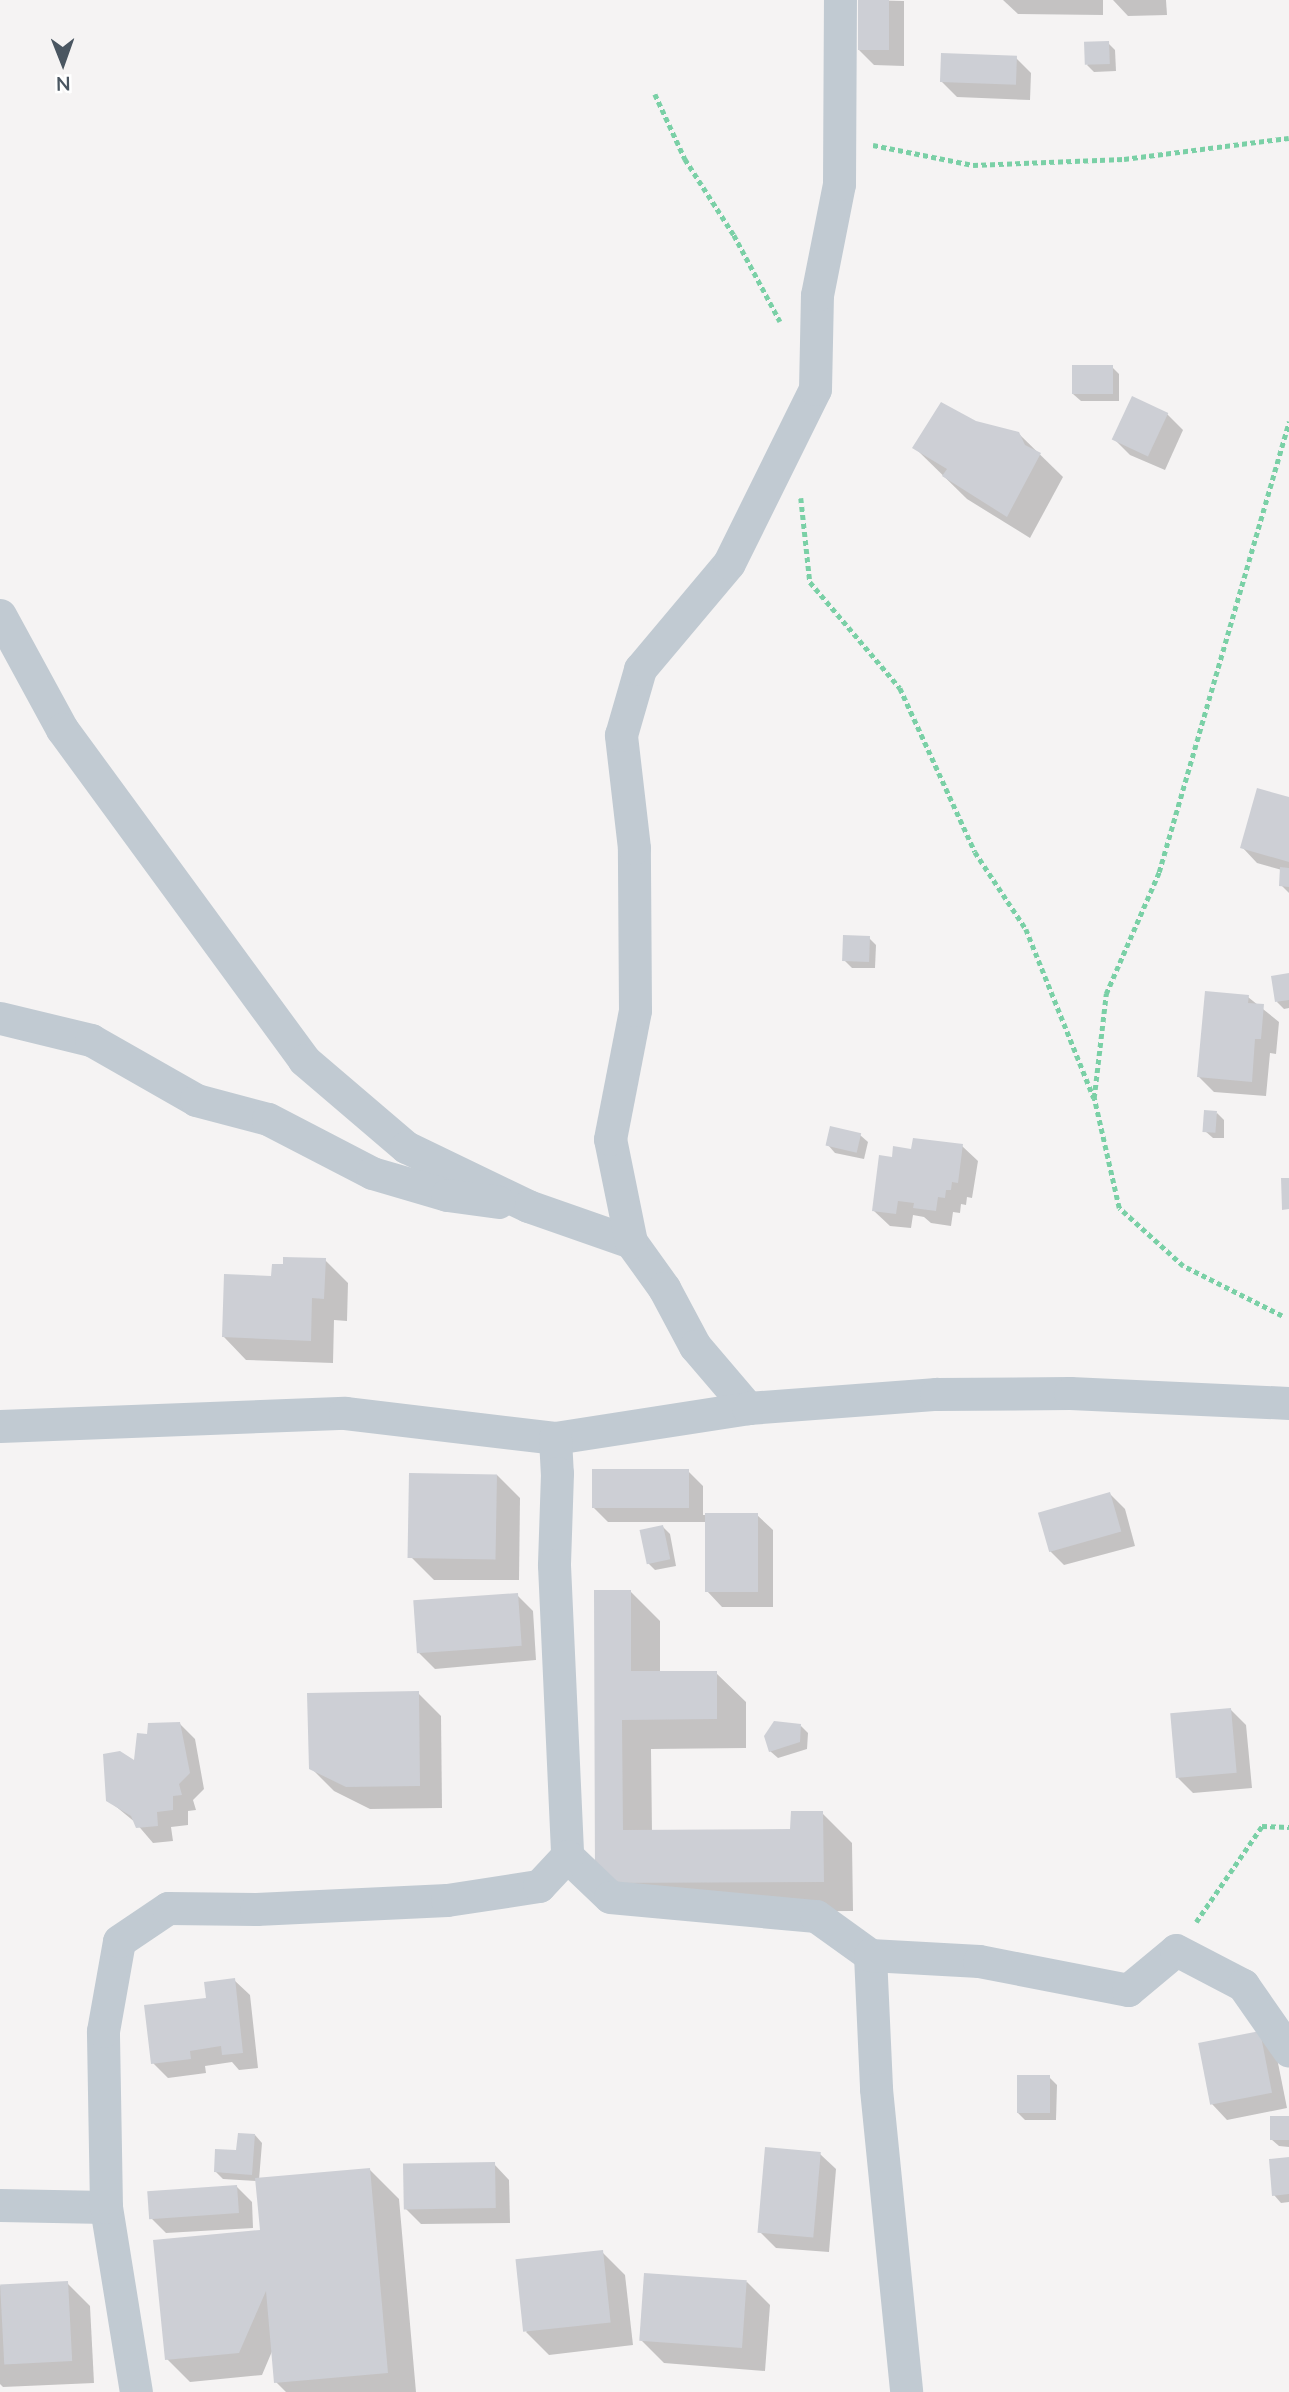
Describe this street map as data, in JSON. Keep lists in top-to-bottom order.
{
  "north": "bottom"
}
